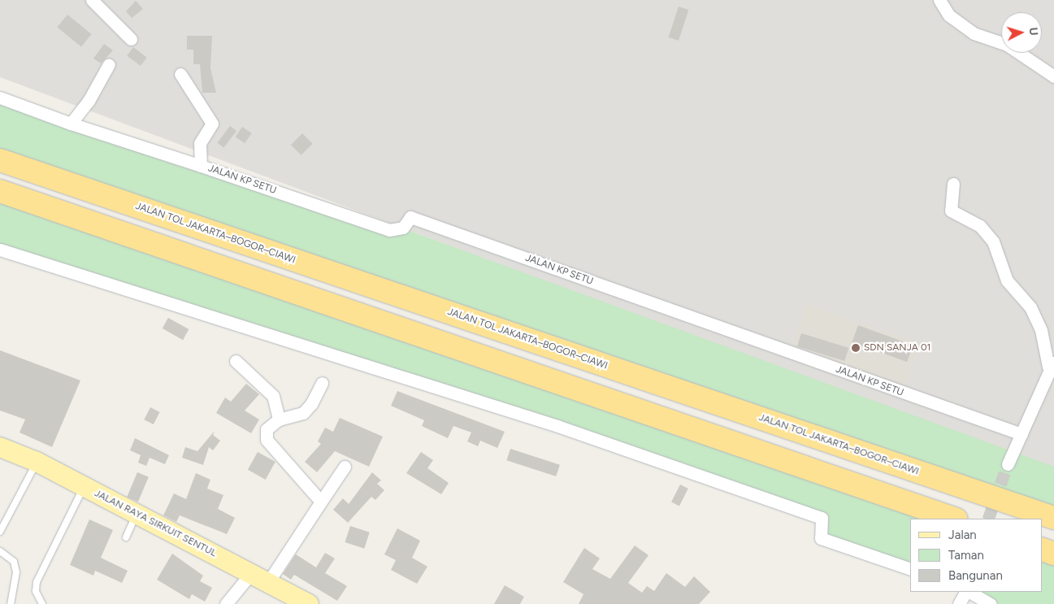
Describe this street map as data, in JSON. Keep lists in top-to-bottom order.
{
  "streets": {
    "highway": ["JALAN TOL JAKARTA–BOGOR–CIAWI"],
    "main road": ["JALAN RAYA SIRKUIT SENTUL"],
    "street": ["JALAN KP SETU"]
  },
  "places": ["SDN SANJA 01"],
  "legend": ["Jalan", "Taman", "Bangunan"],
  "north": "right"
}
